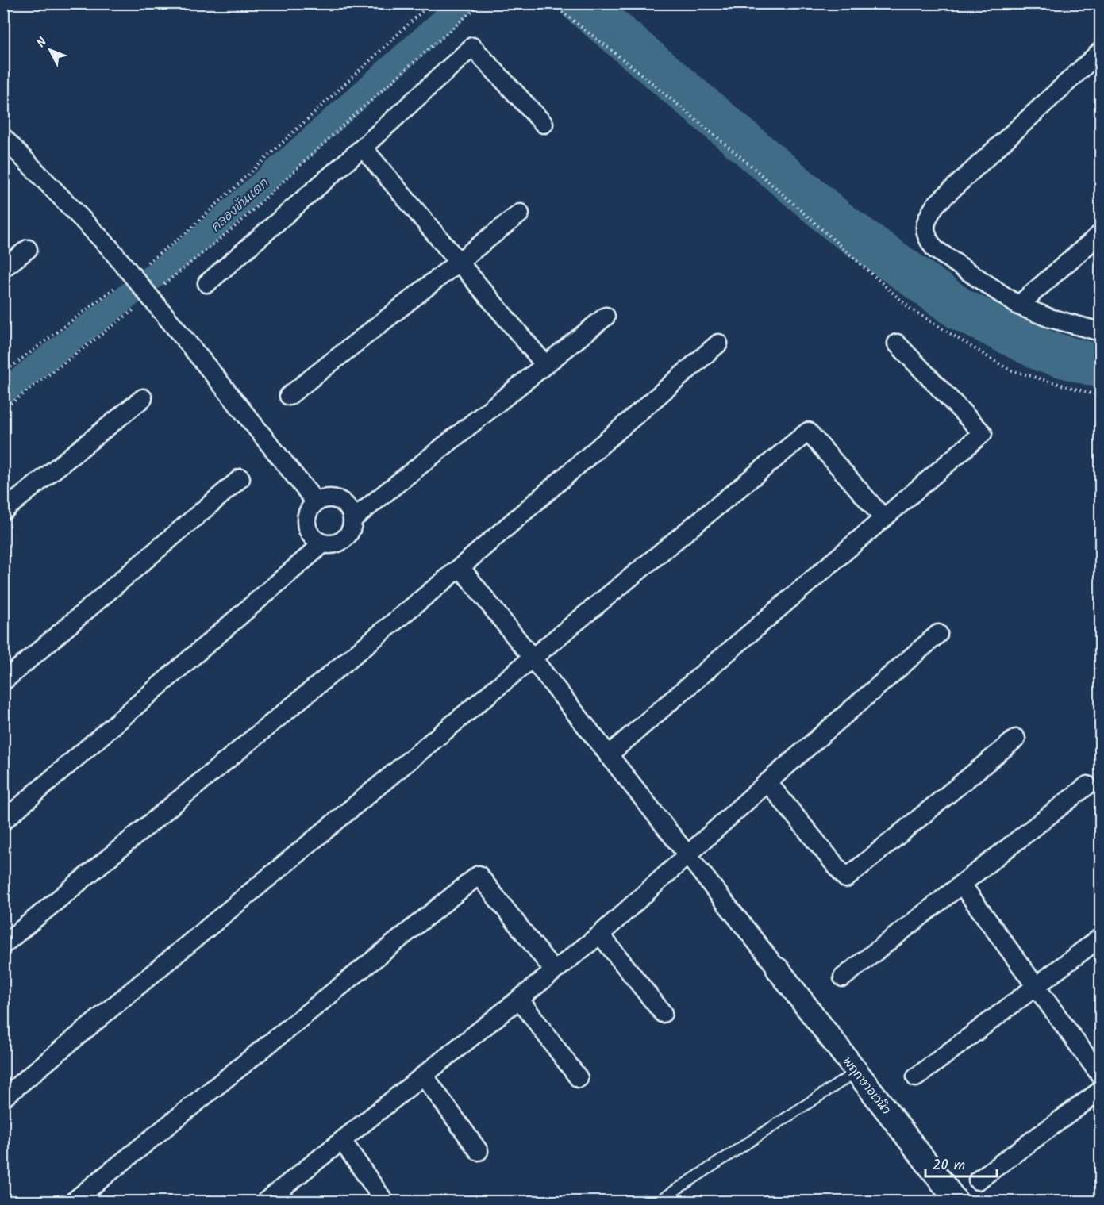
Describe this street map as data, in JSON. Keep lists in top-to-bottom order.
{
  "streets": {
    "street": ["พฤกษาอเวนิว"]
  },
  "water": ["คลองขันแตก"],
  "scale_bar": "20 m",
  "north": "top left"
}
